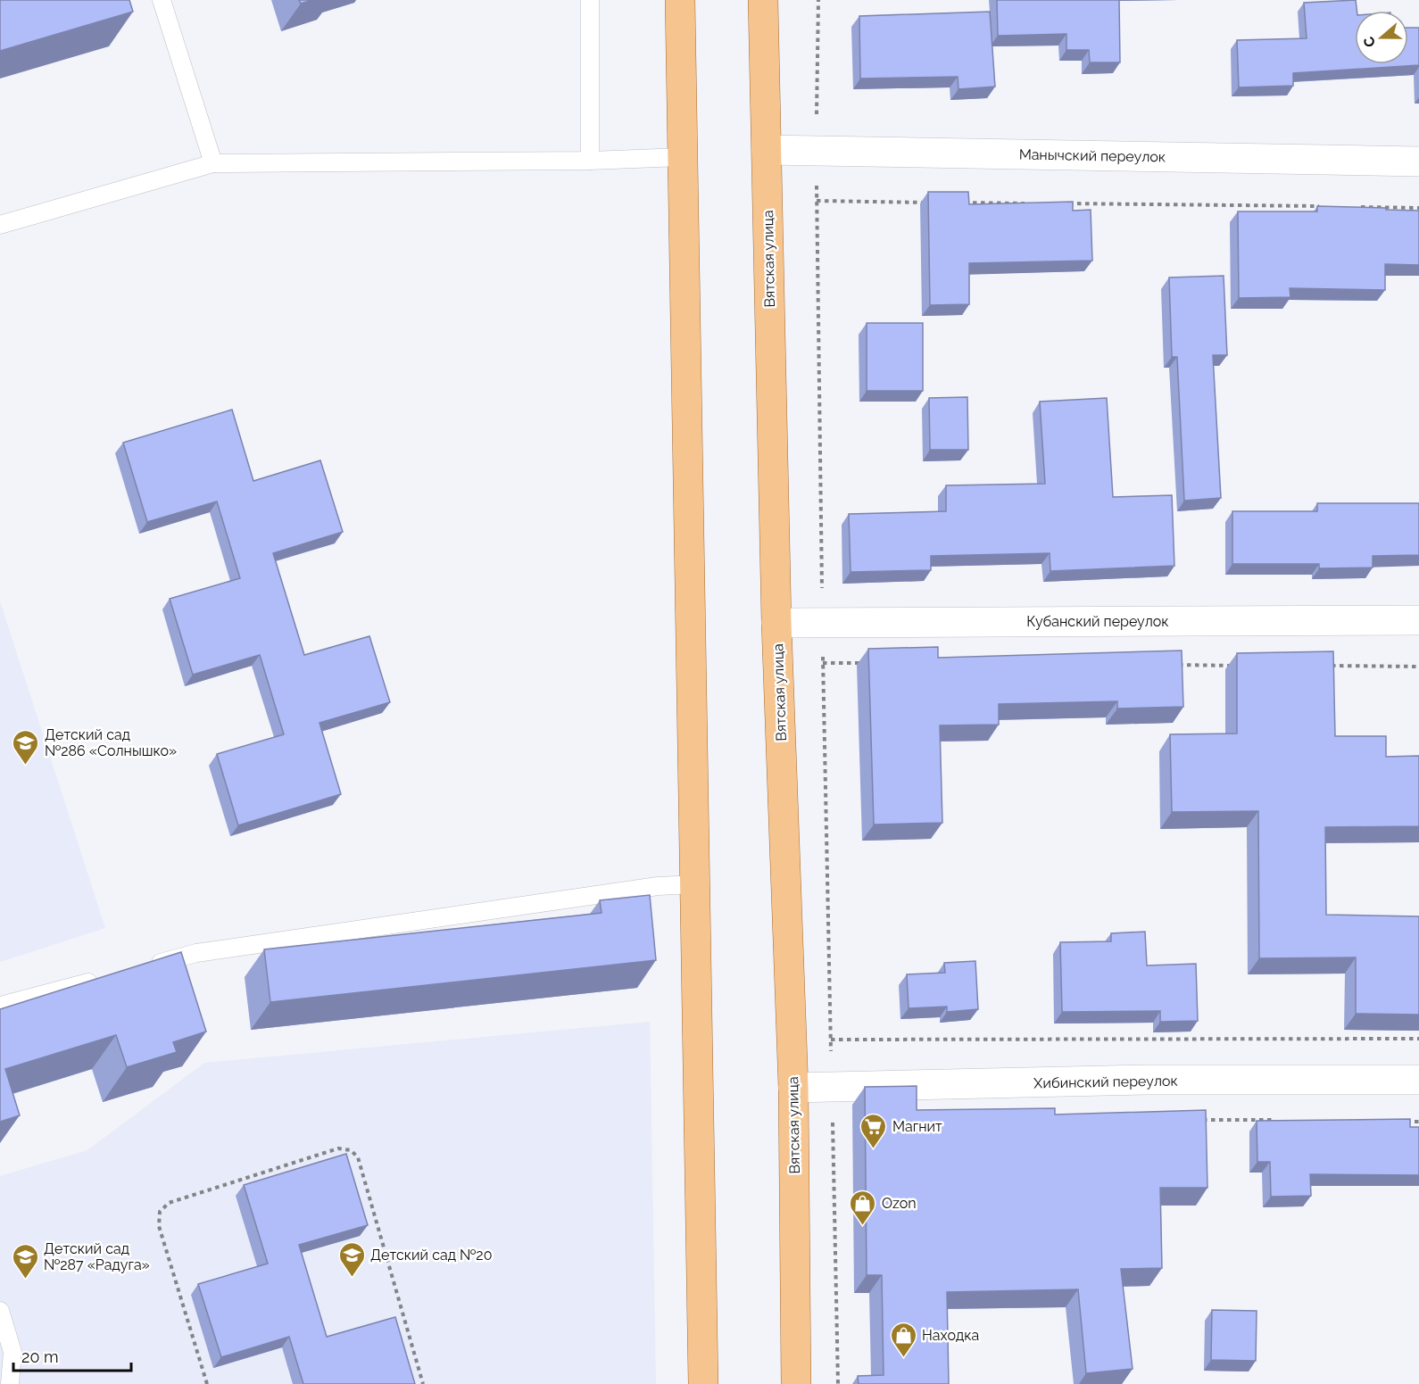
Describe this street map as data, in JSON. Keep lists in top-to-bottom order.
{
  "streets": {
    "main road": ["Вятская улица"],
    "street": ["Манычский переулок", "Кубанский переулок", "Хибинский переулок"]
  },
  "crossings": [
    ["Манычский переулок", "Вятская улица"],
    ["Вятская улица", "Кубанский переулок"],
    ["Вятская улица", "Хибинский переулок"]
  ],
  "places": {
    "school or university": ["Детский сад №286 «Солнышко»", "Детский сад №20", "Детский сад №287 «Радуга»"],
    "supermarket": ["Магнит"],
    "shop": ["Ozon", "Находка"]
  },
  "scale_bar": "20 m",
  "north": "left"
}
